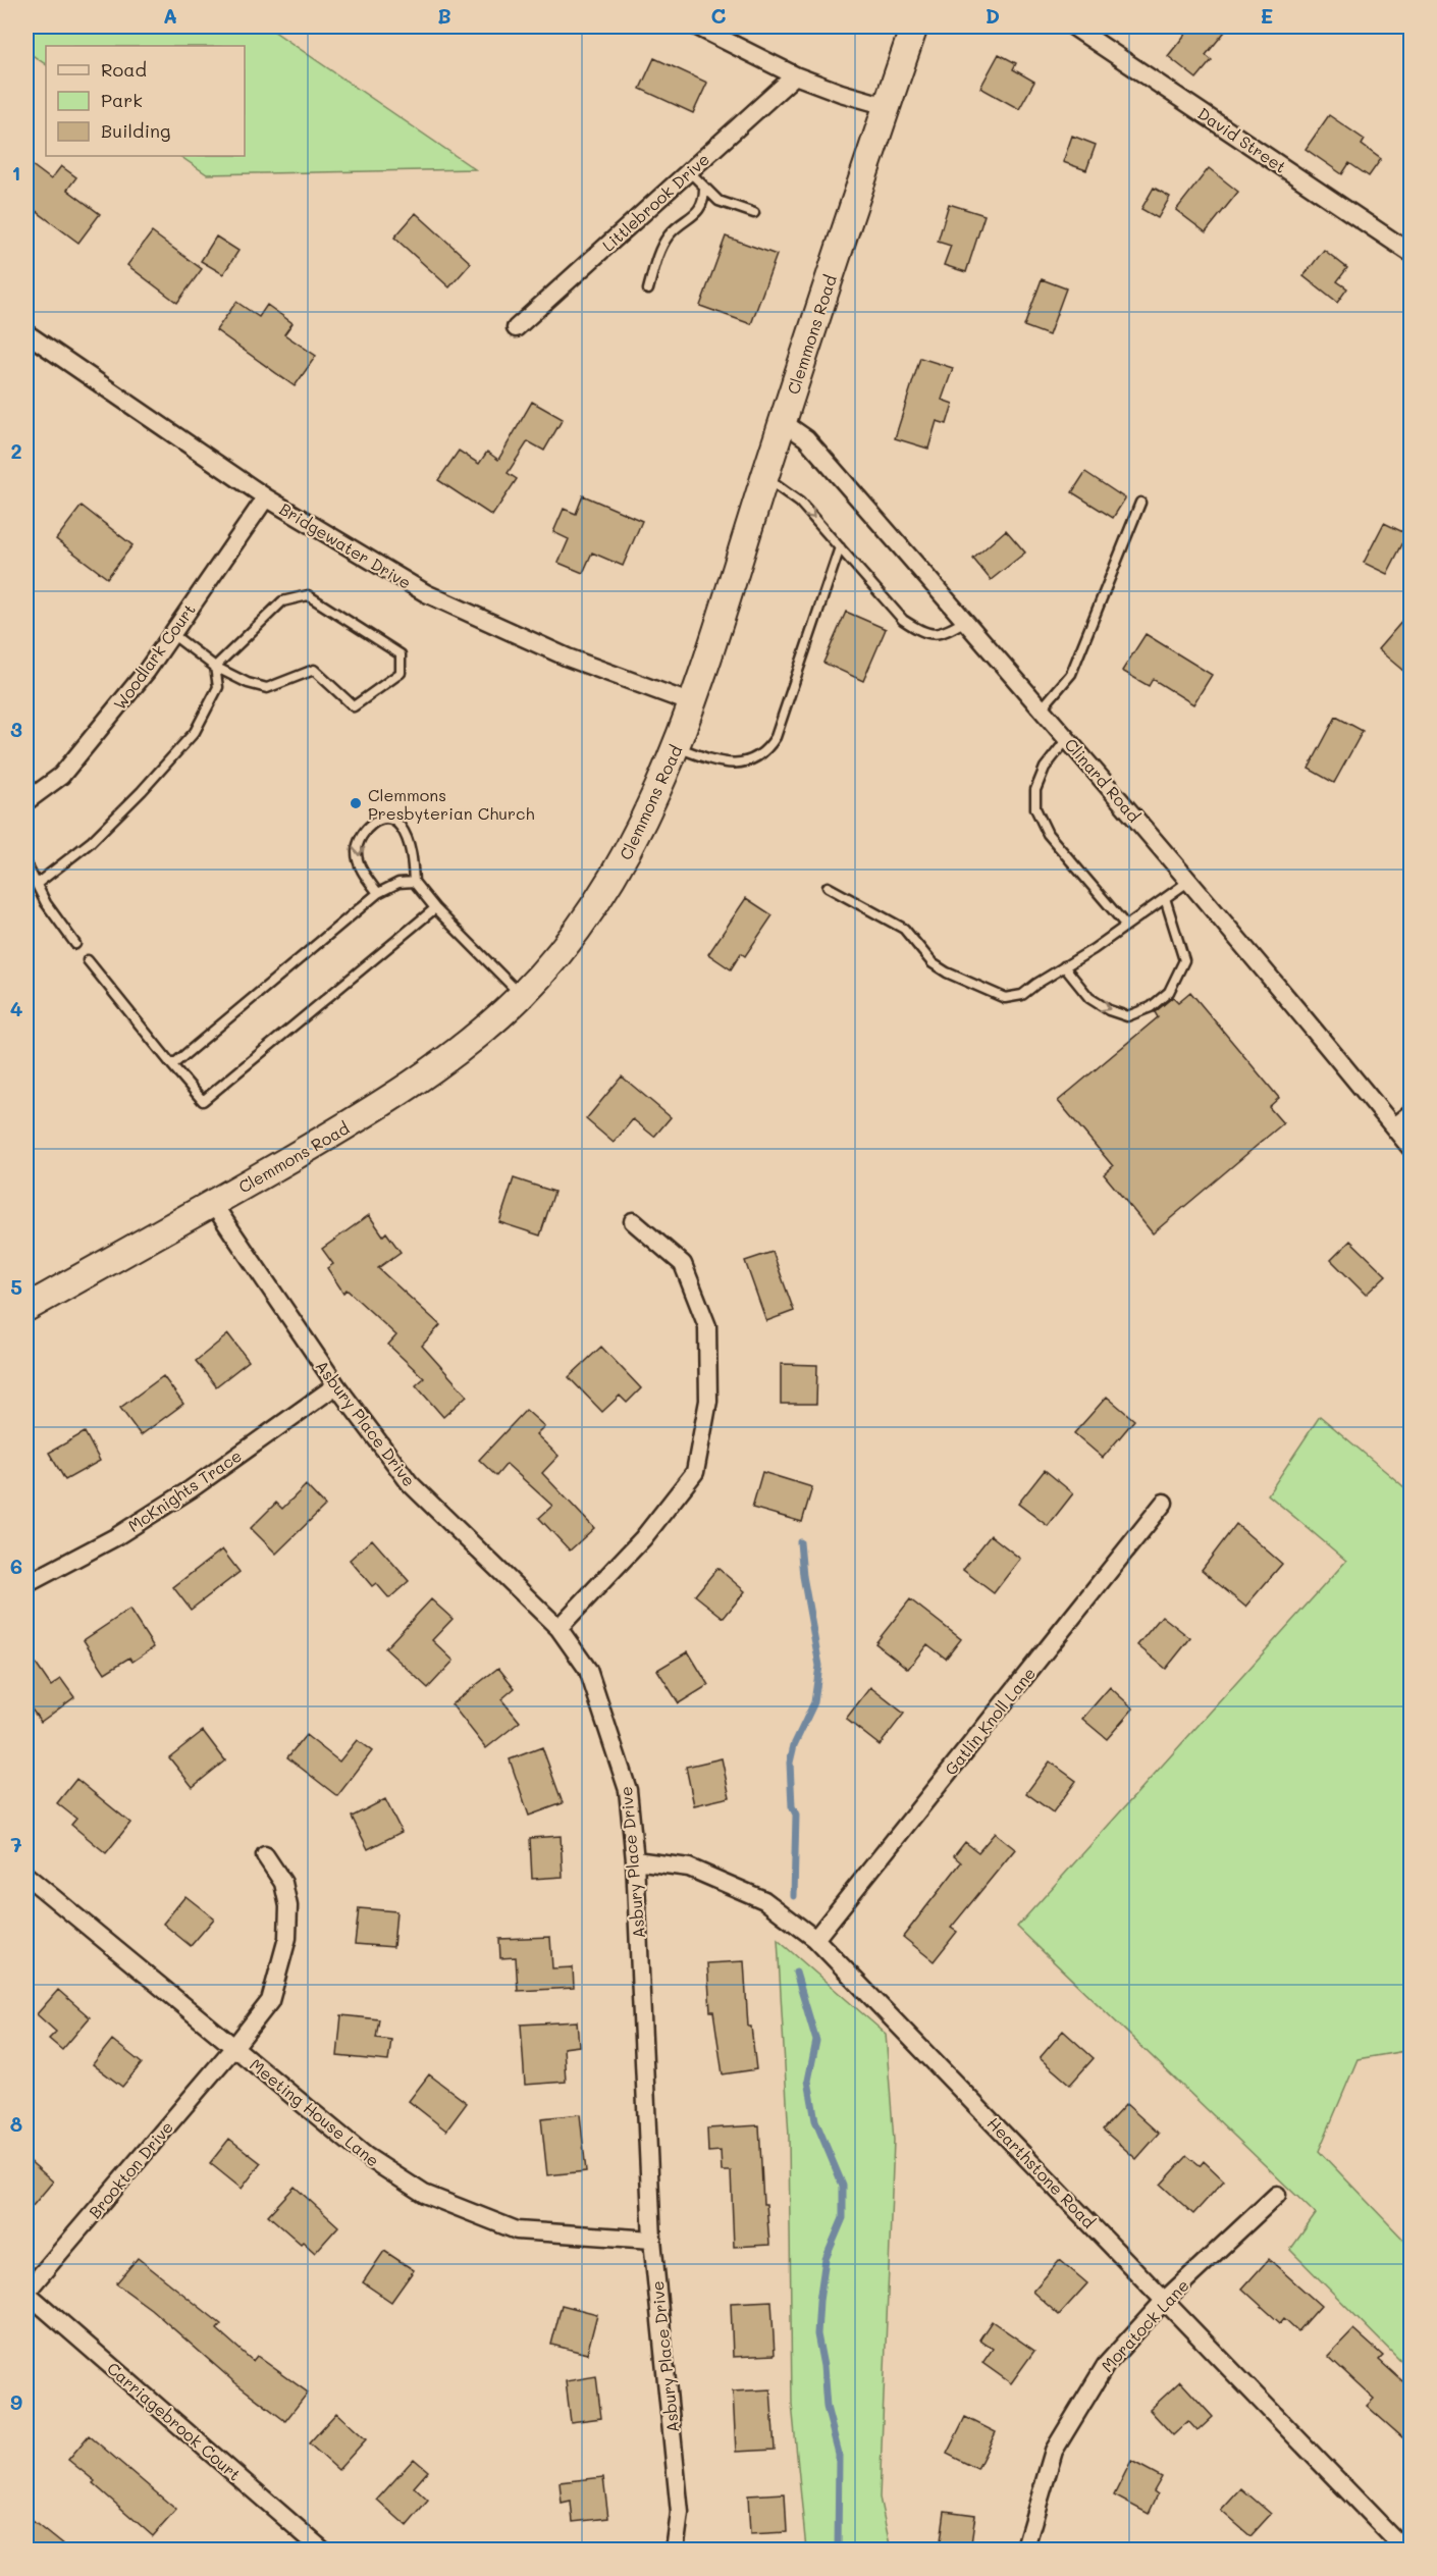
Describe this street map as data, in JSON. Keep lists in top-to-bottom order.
{
  "streets": {
    "main road": ["Clemmons Road"],
    "street": [
      "David Street",
      "Littlebrook Drive",
      "Bridgewater Drive",
      "Woodlark Court",
      "Clinard Road",
      "Asbury Place Drive",
      "McKnights Trace",
      "Gatlin Knoll Lane",
      "Meeting House Lane",
      "Brookton Drive",
      "Hearthstone Road",
      "Moratock Lane",
      "Carriagebrook Court"
    ]
  },
  "crossings": [
    ["Clemmons Road", "Bridgewater Drive"],
    ["Clemmons Road", "Clinard Road"],
    ["Clemmons Road", "Asbury Place Drive"],
    ["Bridgewater Drive", "Woodlark Court"],
    ["Asbury Place Drive", "McKnights Trace"],
    ["Asbury Place Drive", "Meeting House Lane"],
    ["Asbury Place Drive", "Hearthstone Road"],
    ["Gatlin Knoll Lane", "Hearthstone Road"],
    ["Meeting House Lane", "Brookton Drive"],
    ["Brookton Drive", "Carriagebrook Court"],
    ["Hearthstone Road", "Moratock Lane"]
  ],
  "places": ["Clemmons Presbyterian Church"],
  "legend": ["Road", "Park", "Building"],
  "grid": {
    "columns": [
      "A",
      "B",
      "C",
      "D",
      "E"
    ],
    "rows": [
      "1",
      "2",
      "3",
      "4",
      "5",
      "6",
      "7",
      "8",
      "9"
    ]
  }
}
